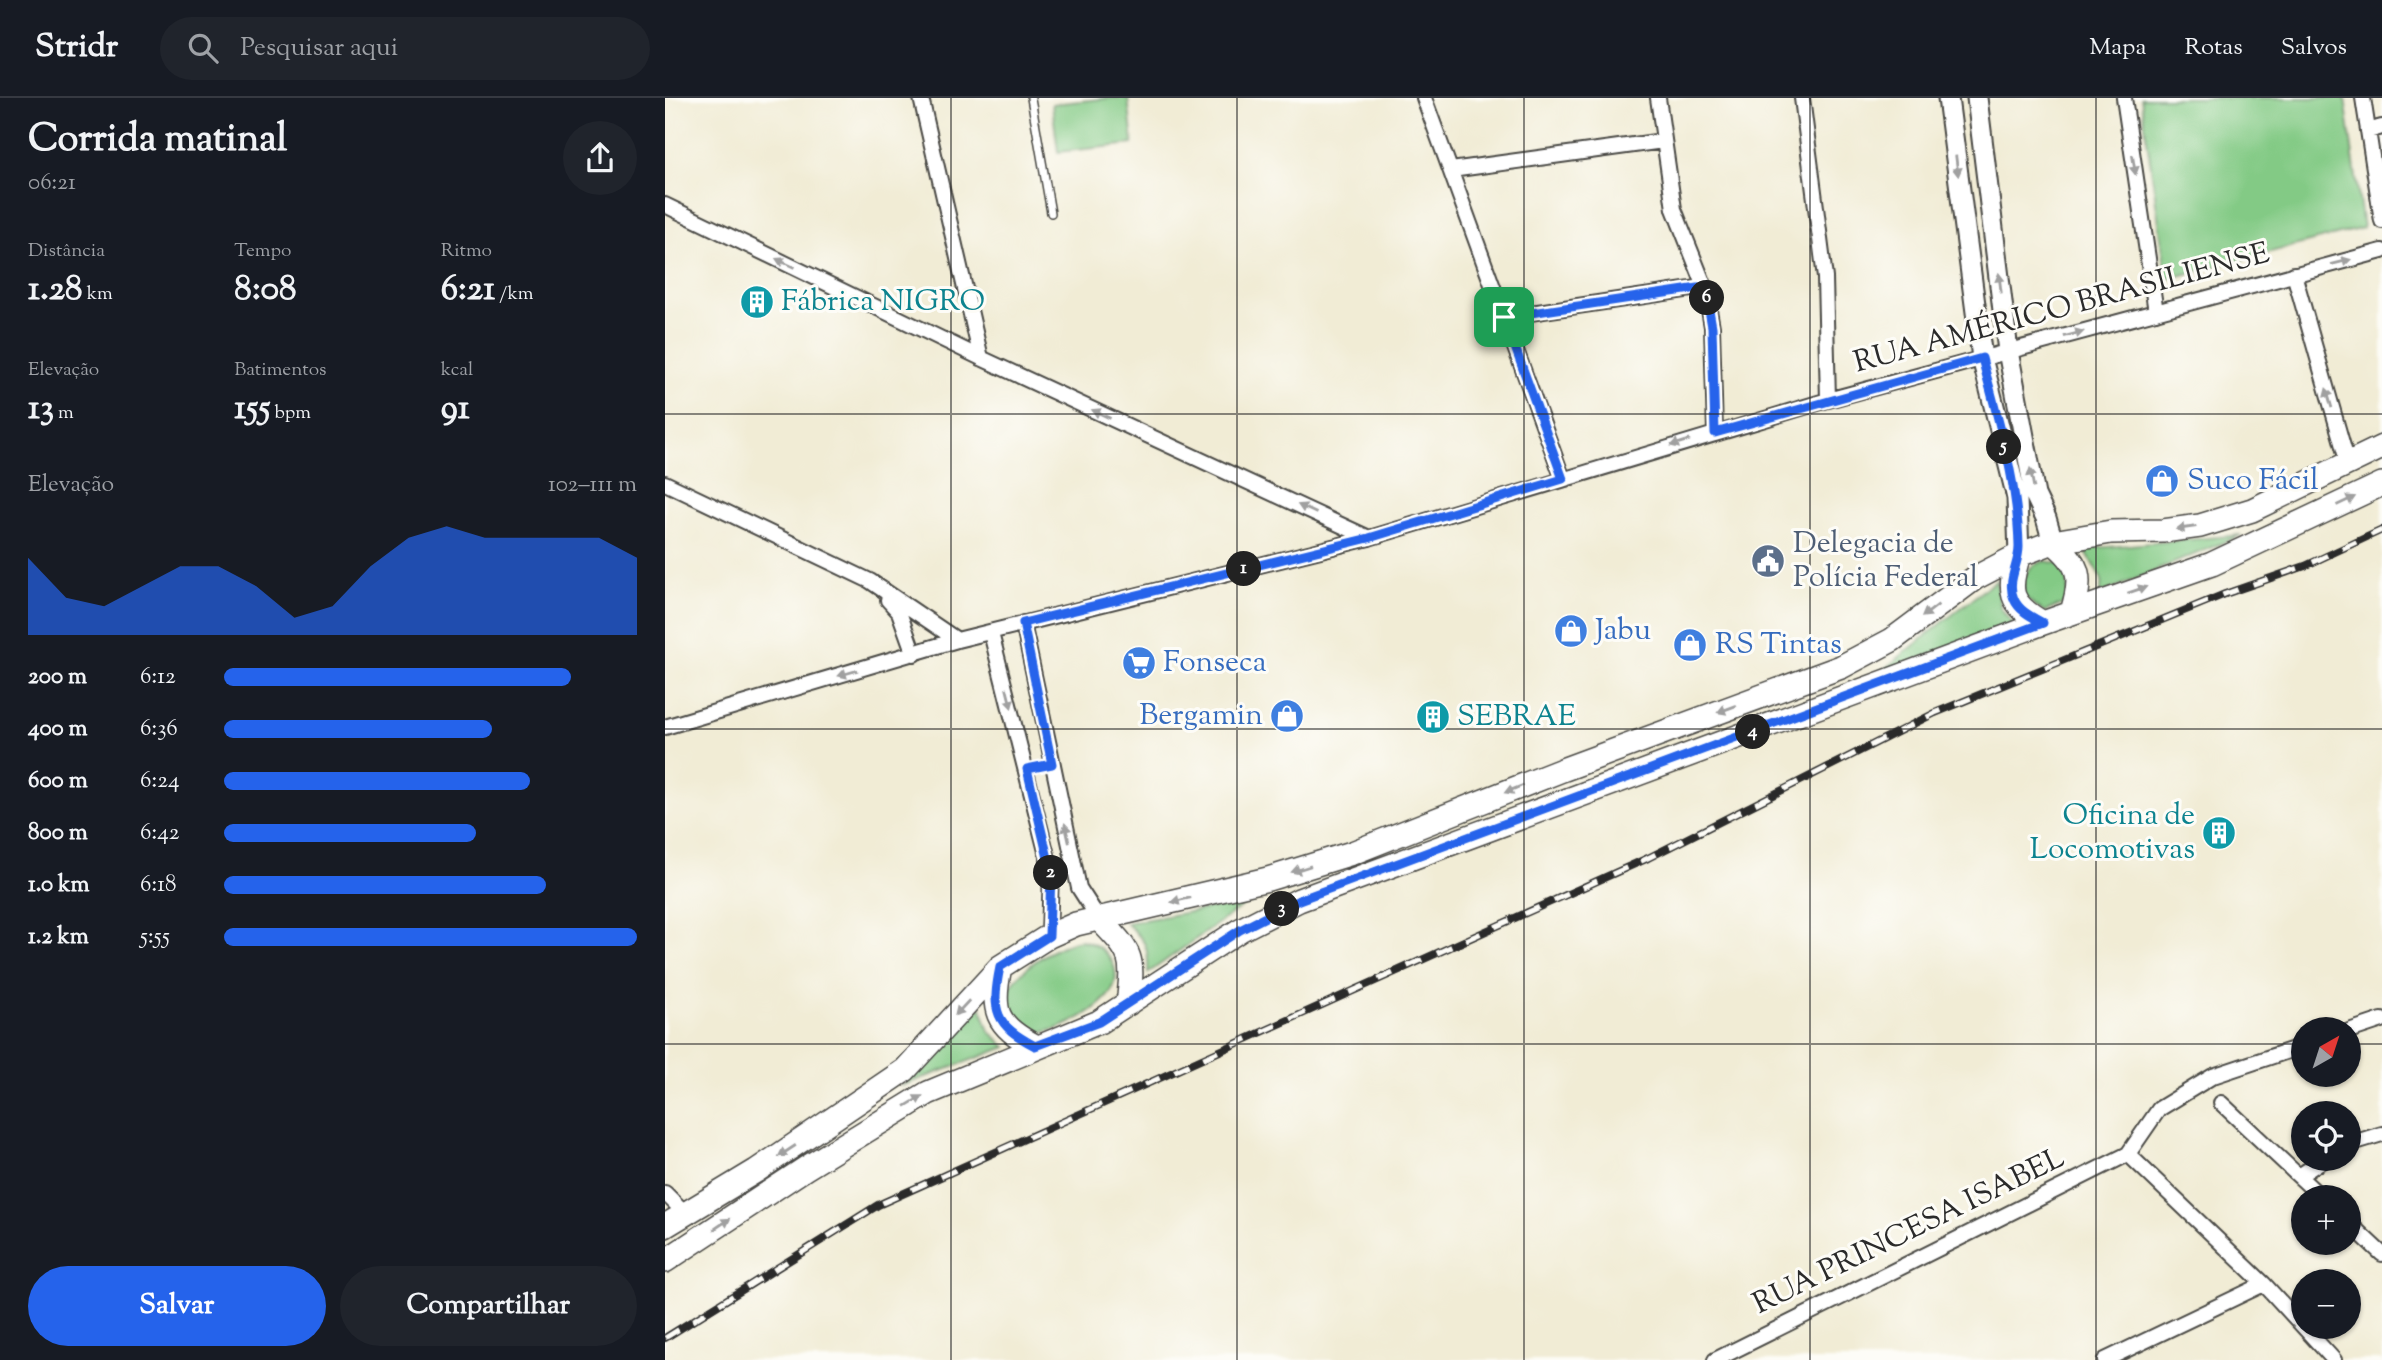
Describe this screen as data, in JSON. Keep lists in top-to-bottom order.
{
  "streets": {
    "street": ["RUA AMÉRICO BRASILIENSE", "RUA PRINCESA ISABEL"]
  },
  "places": {
    "building": ["Fábrica NIGRO", "SEBRAE", "Oficina de Locomotivas"],
    "shop": [
      "Suco Fácil",
      "Jabu",
      "RS Tintas",
      "Bergamin"
    ],
    "public building": ["Delegacia de Polícia Federal"],
    "supermarket": ["Fonseca"]
  },
  "north": "top right",
  "page": {
    "header": "Stridr",
    "search": "Pesquisar aqui",
    "nav": ["Mapa", "Rotas", "Salvos"],
    "heading": ["Corrida matinal", "06:21"],
    "stats": [
      ["Distância", "1.28 km"],
      ["Tempo", "8:08"],
      ["Ritmo", "6:21 /km"],
      ["Elevação", "13 m"],
      ["Batimentos", "155 bpm"],
      ["kcal", "91"]
    ],
    "pins": [
      "6",
      "5",
      "1",
      "4",
      "2",
      "3"
    ],
    "chart": ["Elevação", "102–111 m"],
    "list": [
      {
        "name": "200 m",
        "note": "6:12"
      },
      {
        "name": "400 m",
        "note": "6:36"
      },
      {
        "name": "600 m",
        "note": "6:24"
      },
      {
        "name": "800 m",
        "note": "6:42"
      },
      {
        "name": "1.0 km",
        "note": "6:18"
      },
      {
        "name": "1.2 km",
        "note": "5:55"
      }
    ],
    "map_buttons": ["+", "−"],
    "buttons": ["Salvar", "Compartilhar"]
  }
}
